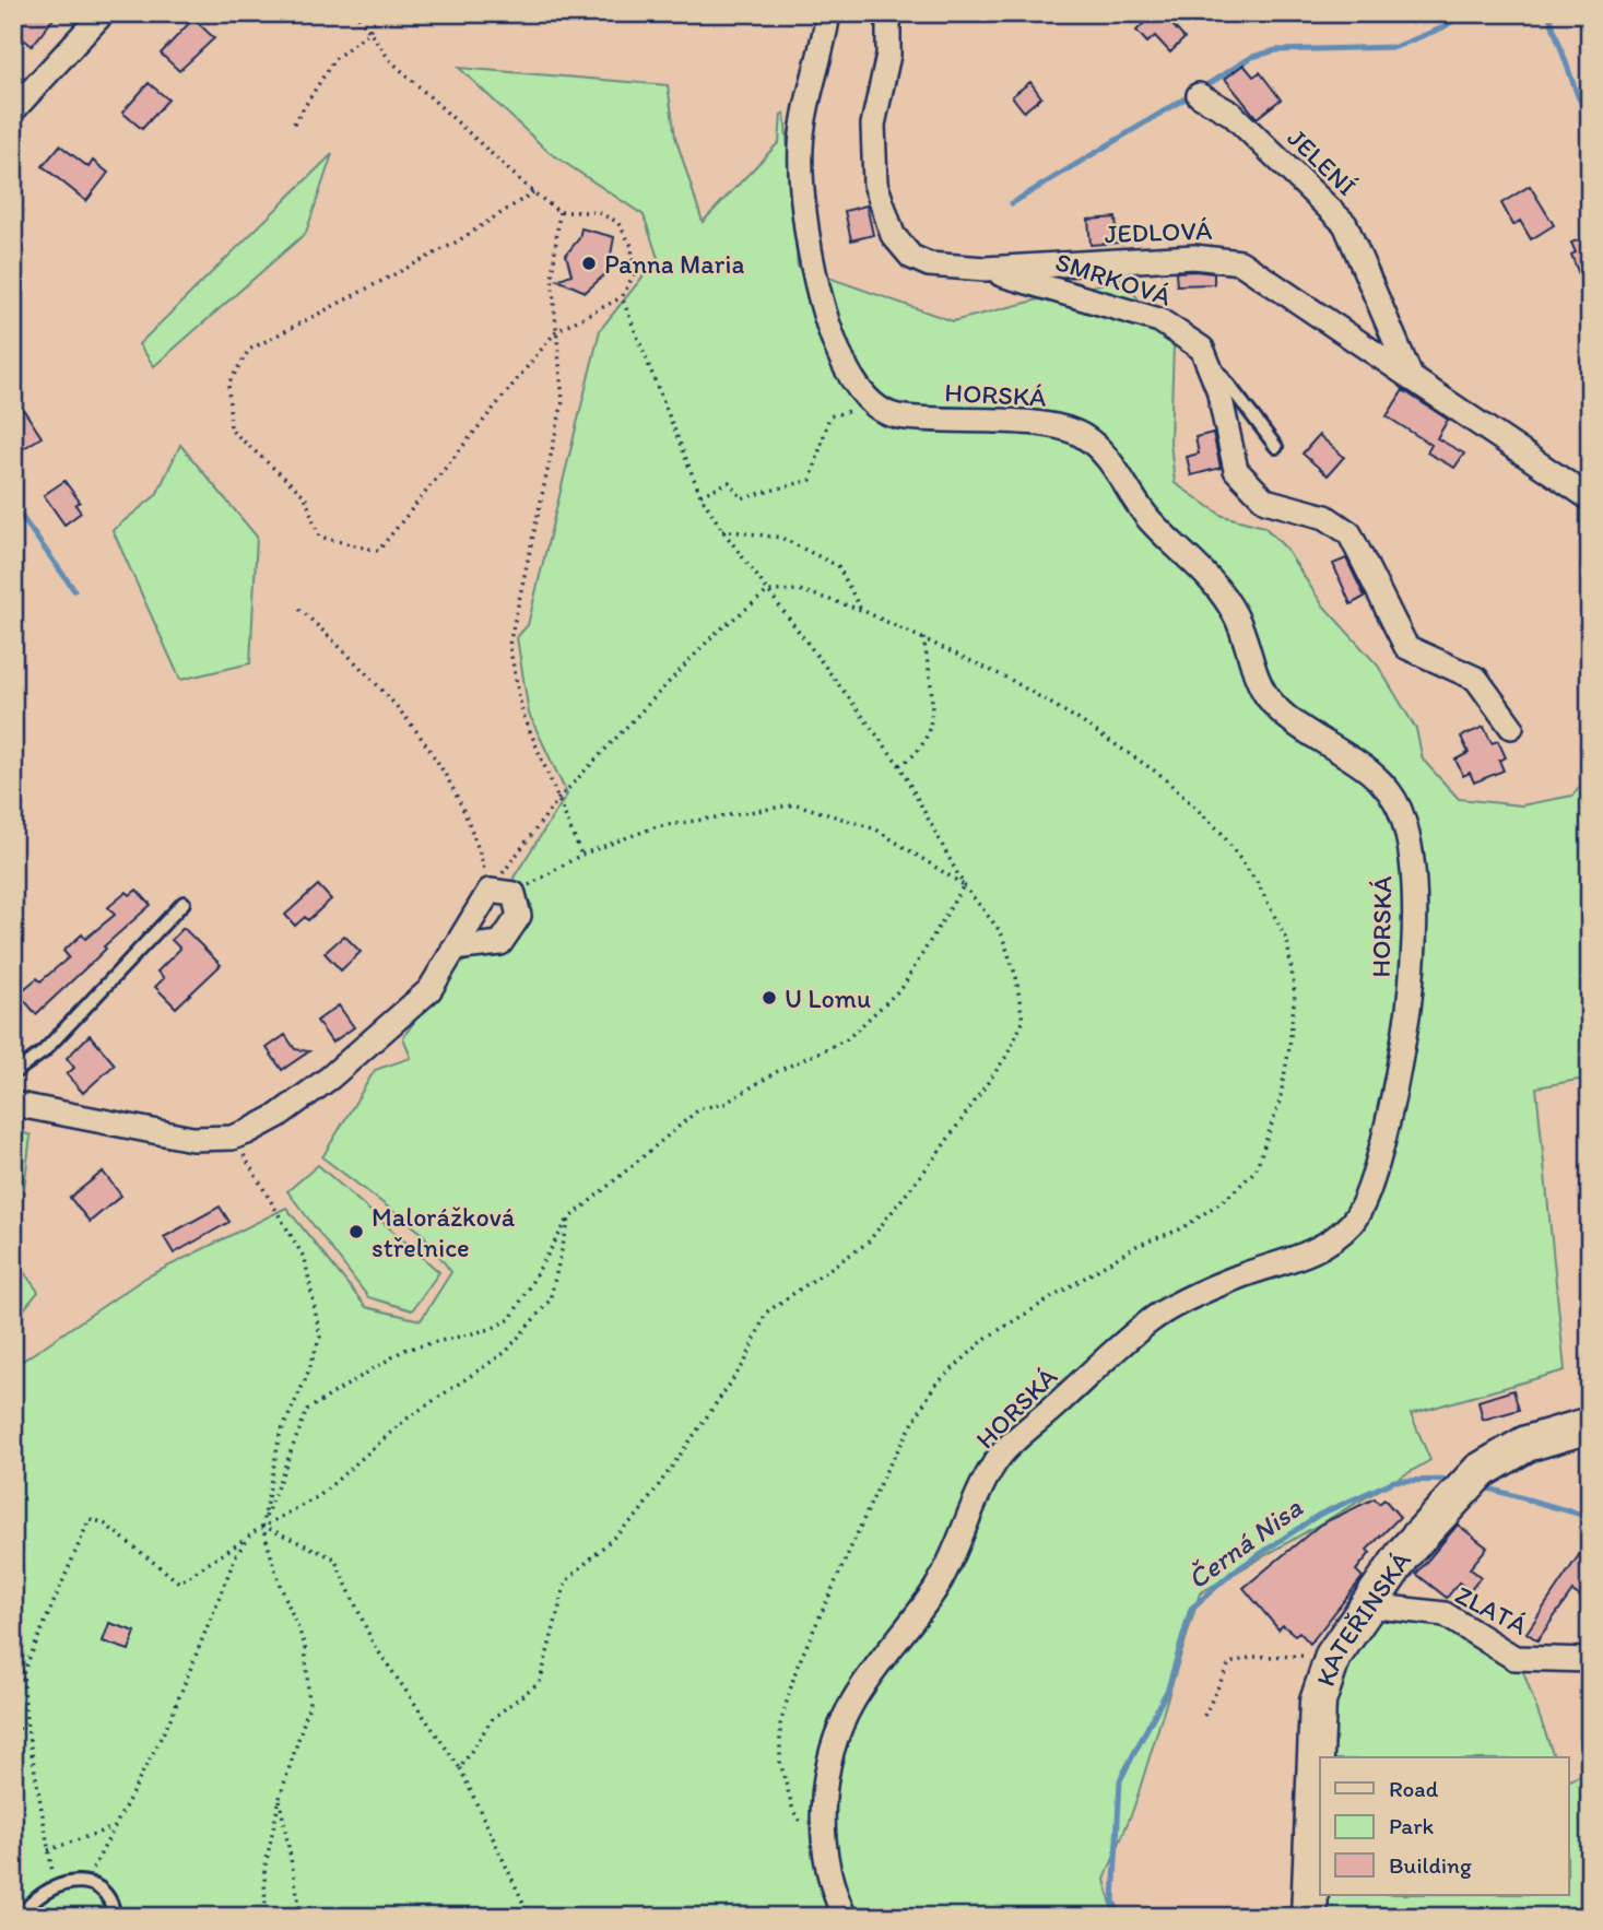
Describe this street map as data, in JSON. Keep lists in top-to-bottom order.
{
  "streets": {
    "street": [
      "JELENÍ",
      "JEDLOVÁ",
      "SMRKOVÁ",
      "HORSKÁ",
      "ZLATÁ",
      "KATEŘINSKÁ"
    ]
  },
  "crossings": [
    ["JELENÍ", "JEDLOVÁ"],
    ["JEDLOVÁ", "SMRKOVÁ"],
    ["ZLATÁ", "KATEŘINSKÁ"]
  ],
  "water": ["Černá Nisa"],
  "places": ["Panna Maria", "U Lomu", "Malorážková střelnice"],
  "legend": ["Road", "Park", "Building"]
}
